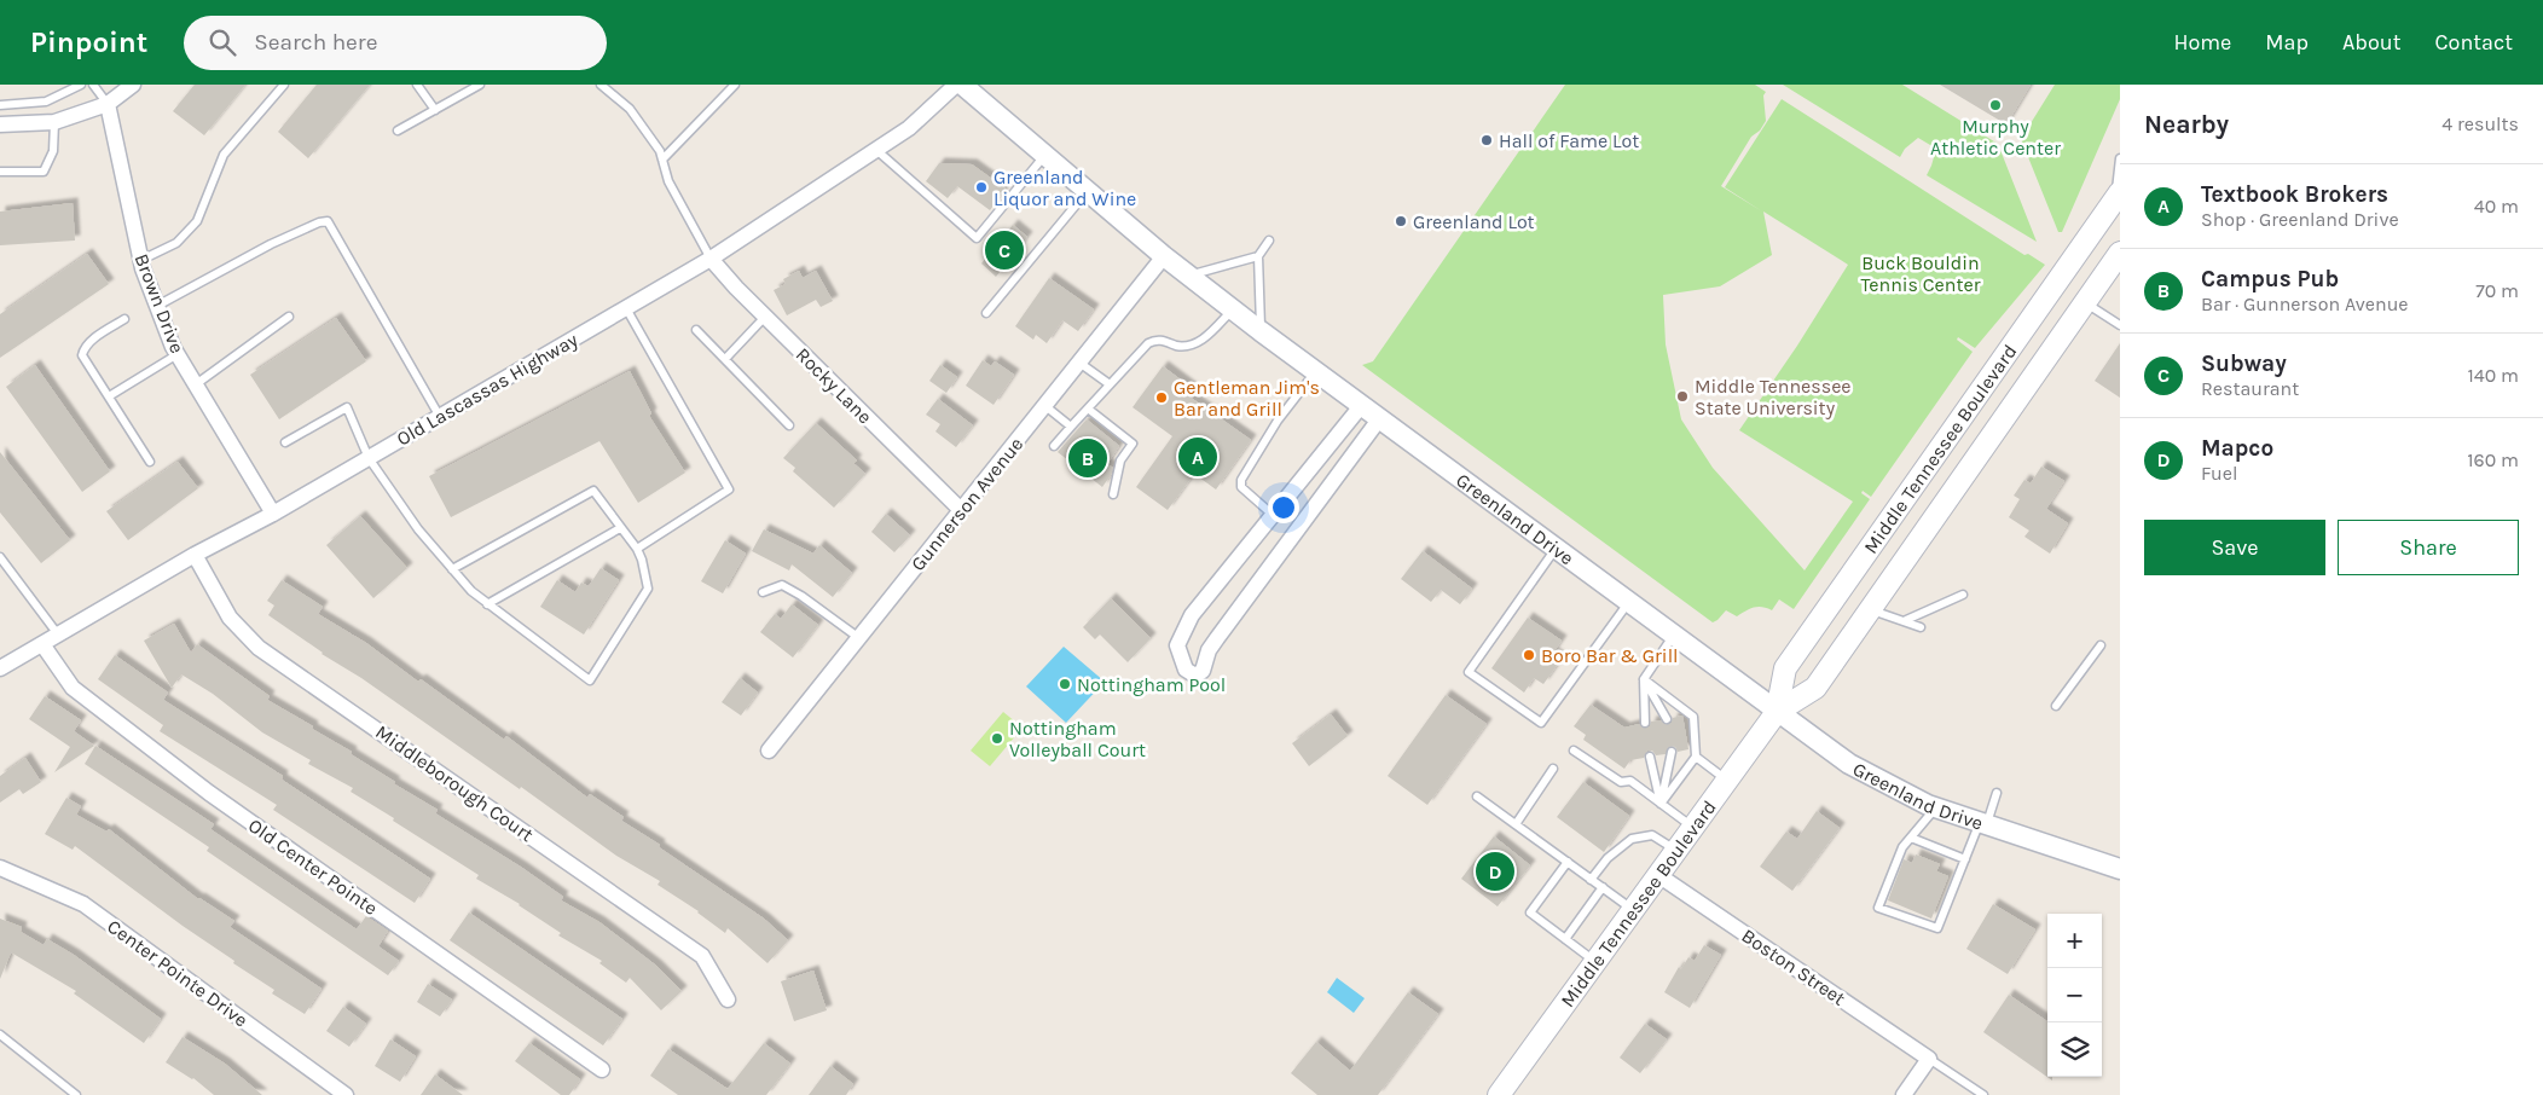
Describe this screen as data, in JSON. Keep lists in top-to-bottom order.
{
  "streets": {
    "main road": ["Middle Tennessee Boulevard"],
    "street": [
      "Brown Drive",
      "Rocky Lane",
      "Old Lascassas Highway",
      "Gunnerson Avenue",
      "Greenland Drive",
      "Middleborough Court",
      "Old Center Pointe",
      "Boston Street",
      "Center Pointe Drive"
    ]
  },
  "crossings": [
    ["Brown Drive", "Old Lascassas Highway"],
    ["Rocky Lane", "Old Lascassas Highway"],
    ["Rocky Lane", "Gunnerson Avenue"],
    ["Old Lascassas Highway", "Middleborough Court"],
    ["Old Lascassas Highway", "Old Center Pointe"],
    ["Middle Tennessee Boulevard", "Greenland Drive"],
    ["Middle Tennessee Boulevard", "Boston Street"],
    ["Gunnerson Avenue", "Greenland Drive"]
  ],
  "parks": ["Buck Bouldin Tennis Center"],
  "places": [
    "Murphy Athletic Center",
    "Hall of Fame Lot",
    "Greenland Liquor and Wine",
    "Greenland Lot",
    "Middle Tennessee State University",
    "Gentleman Jim's Bar and Grill",
    "Boro Bar & Grill",
    "Nottingham Pool",
    "Nottingham Volleyball Court"
  ],
  "page": {
    "header": "Pinpoint",
    "search": "Search here",
    "nav": [
      "Home",
      "Map",
      "About",
      "Contact"
    ],
    "heading": ["Nearby", "4 results"],
    "list": [
      {
        "mark": "A",
        "name": "Textbook Brokers",
        "note": "Shop · Greenland Drive",
        "value": "40 m"
      },
      {
        "mark": "B",
        "name": "Campus Pub",
        "note": "Bar · Gunnerson Avenue",
        "value": "70 m"
      },
      {
        "mark": "C",
        "name": "Subway",
        "note": "Restaurant",
        "value": "140 m"
      },
      {
        "mark": "D",
        "name": "Mapco",
        "note": "Fuel",
        "value": "160 m"
      }
    ],
    "pins": [
      "C",
      "A",
      "B",
      "D"
    ],
    "buttons": ["Save", "Share"],
    "map_buttons": ["+", "−"]
  }
}
